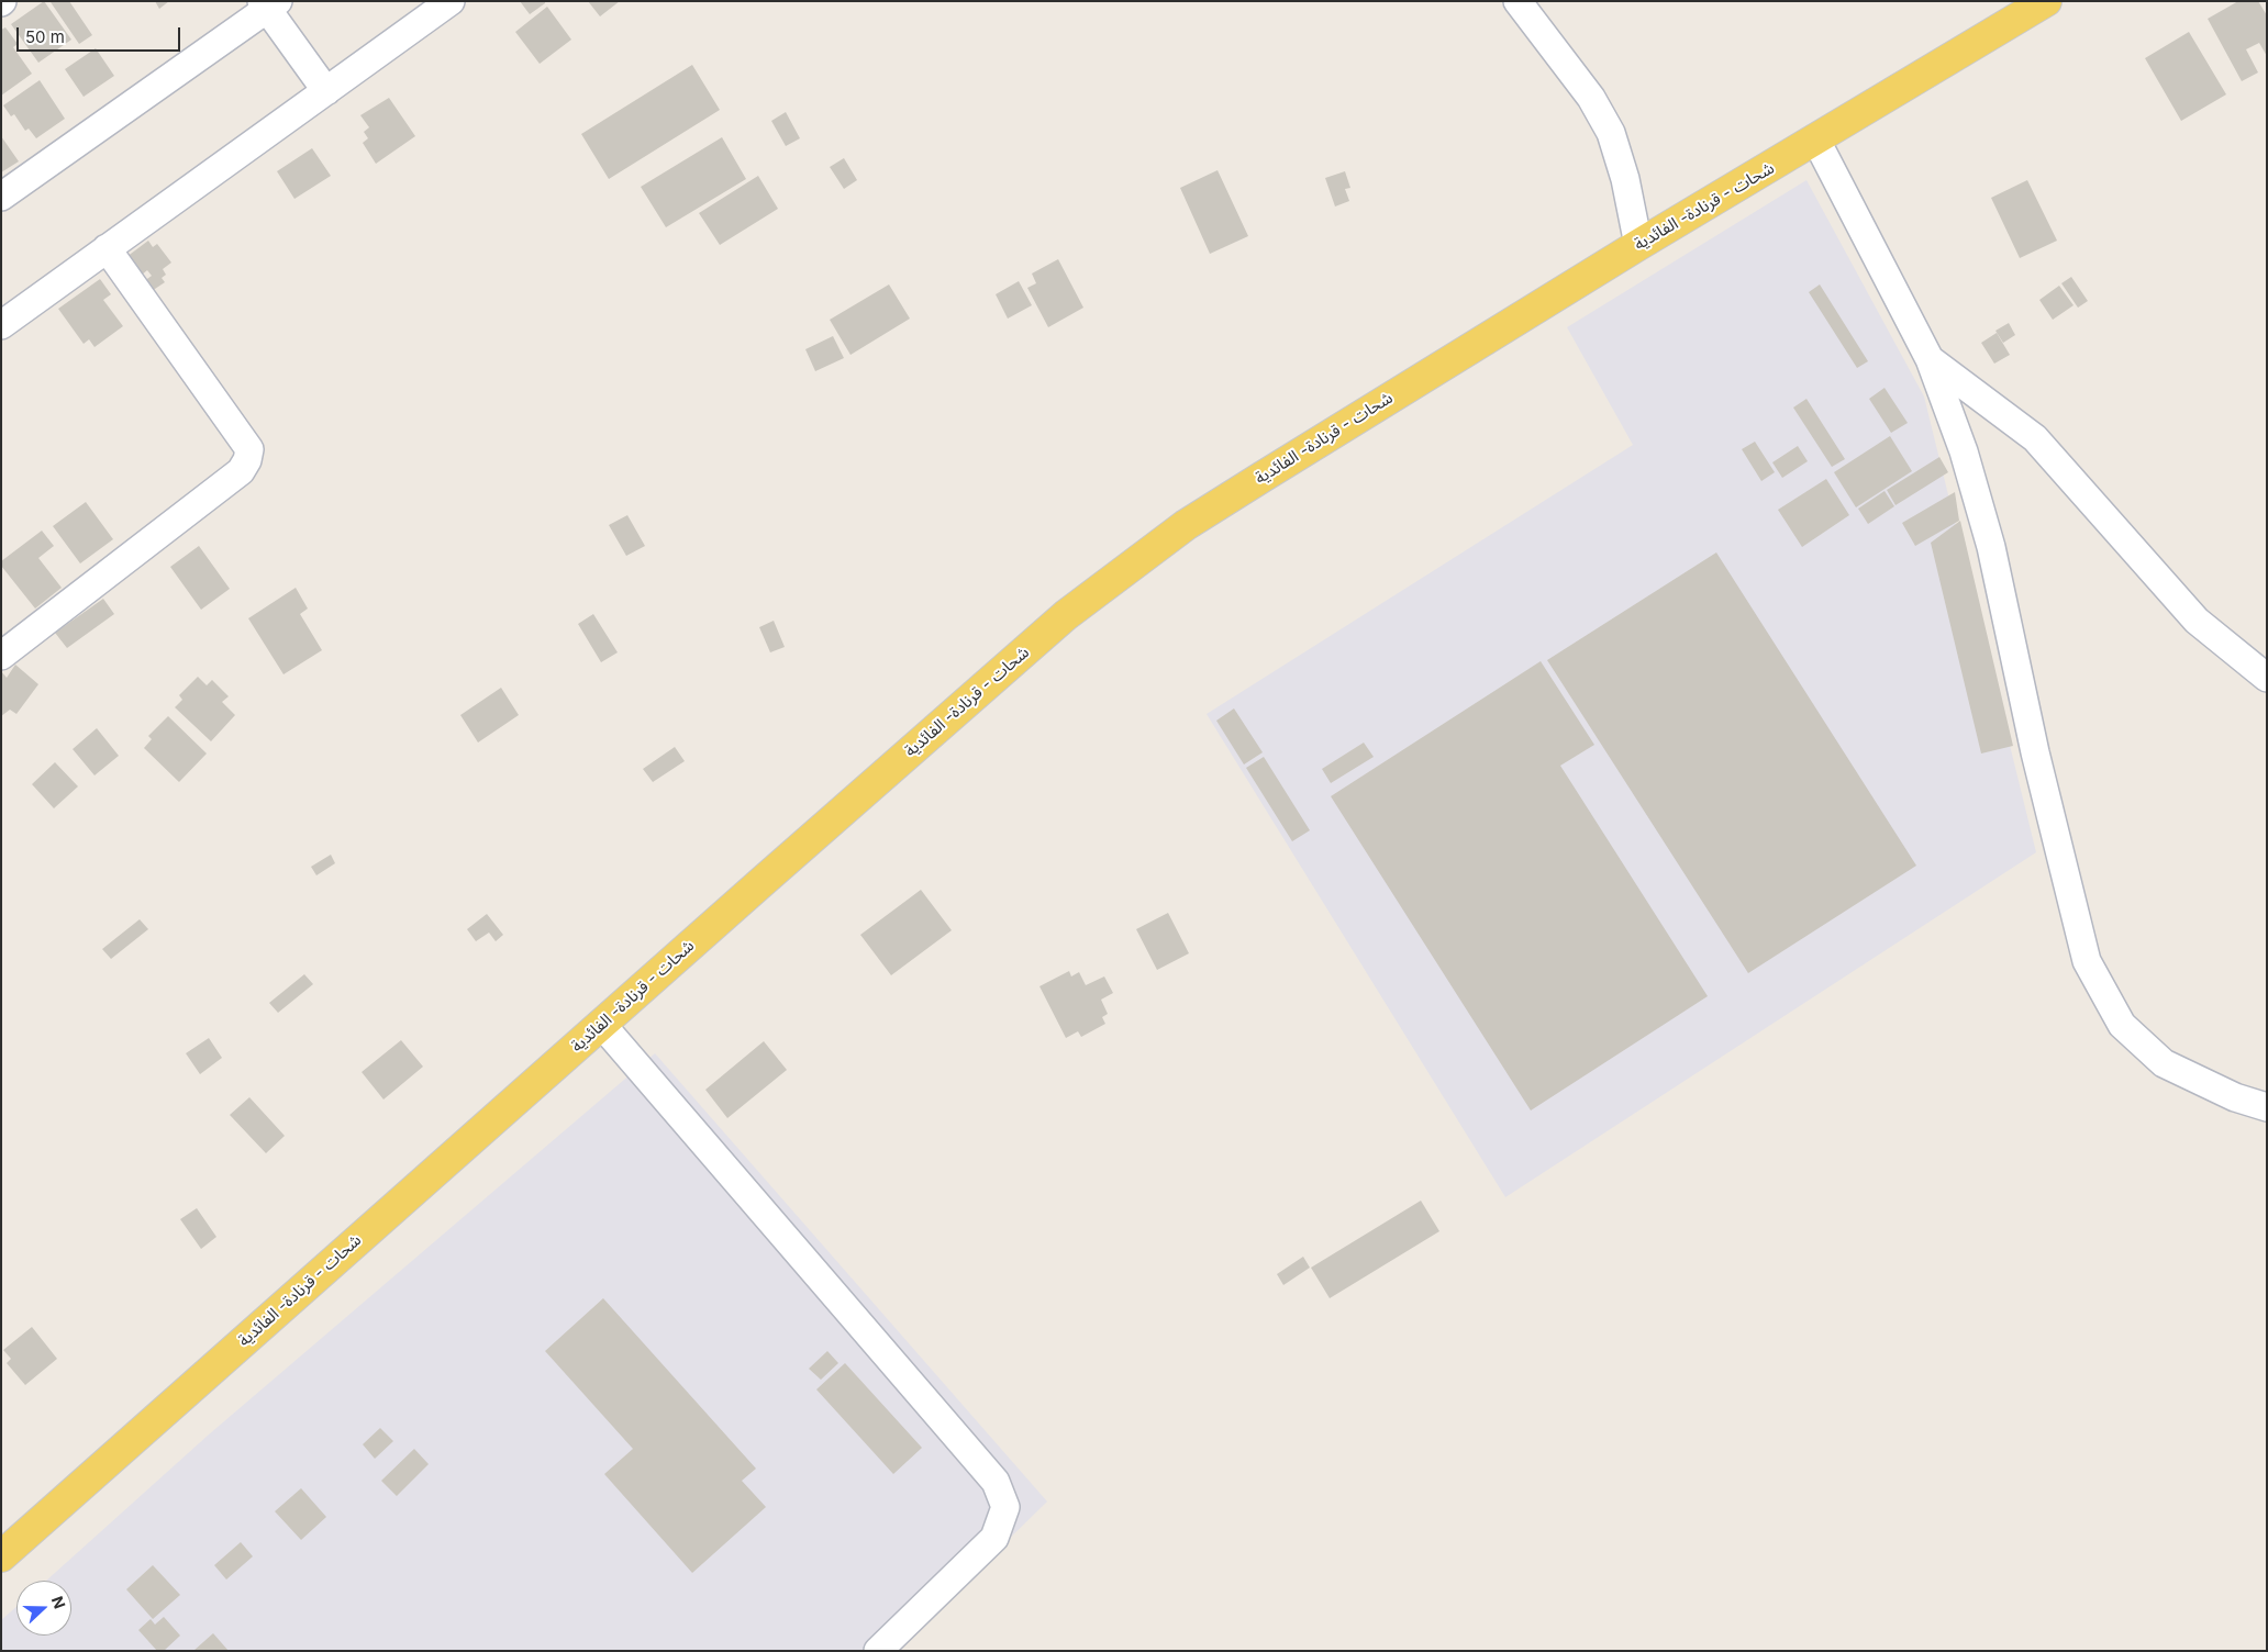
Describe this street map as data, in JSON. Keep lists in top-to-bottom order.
{
  "streets": {
    "main road": ["شحات - قرنادة- الفائدية"]
  },
  "scale_bar": "50 m",
  "north": "right"
}
